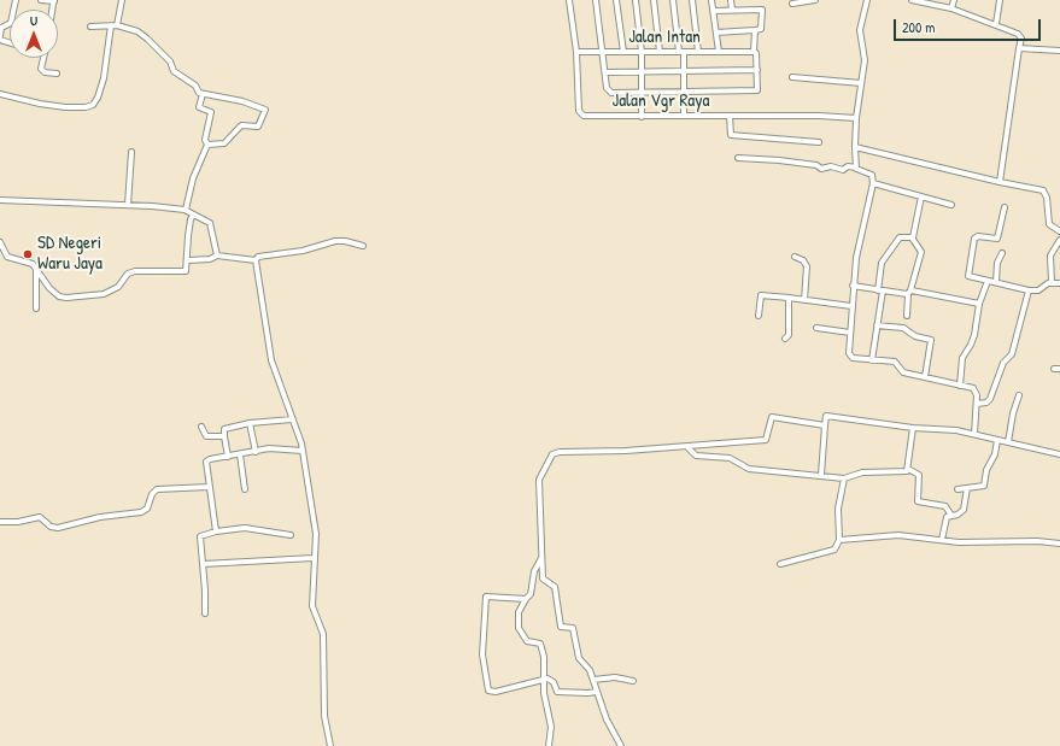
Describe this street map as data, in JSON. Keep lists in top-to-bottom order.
{
  "streets": {
    "street": ["Jalan Intan", "Jalan Vgr Raya"]
  },
  "crossings": [
    ["Jalan Intan", "Jalan Vgr Raya"]
  ],
  "places": ["SD Negeri Waru Jaya"],
  "scale_bar": "200 m",
  "north": "top"
}
